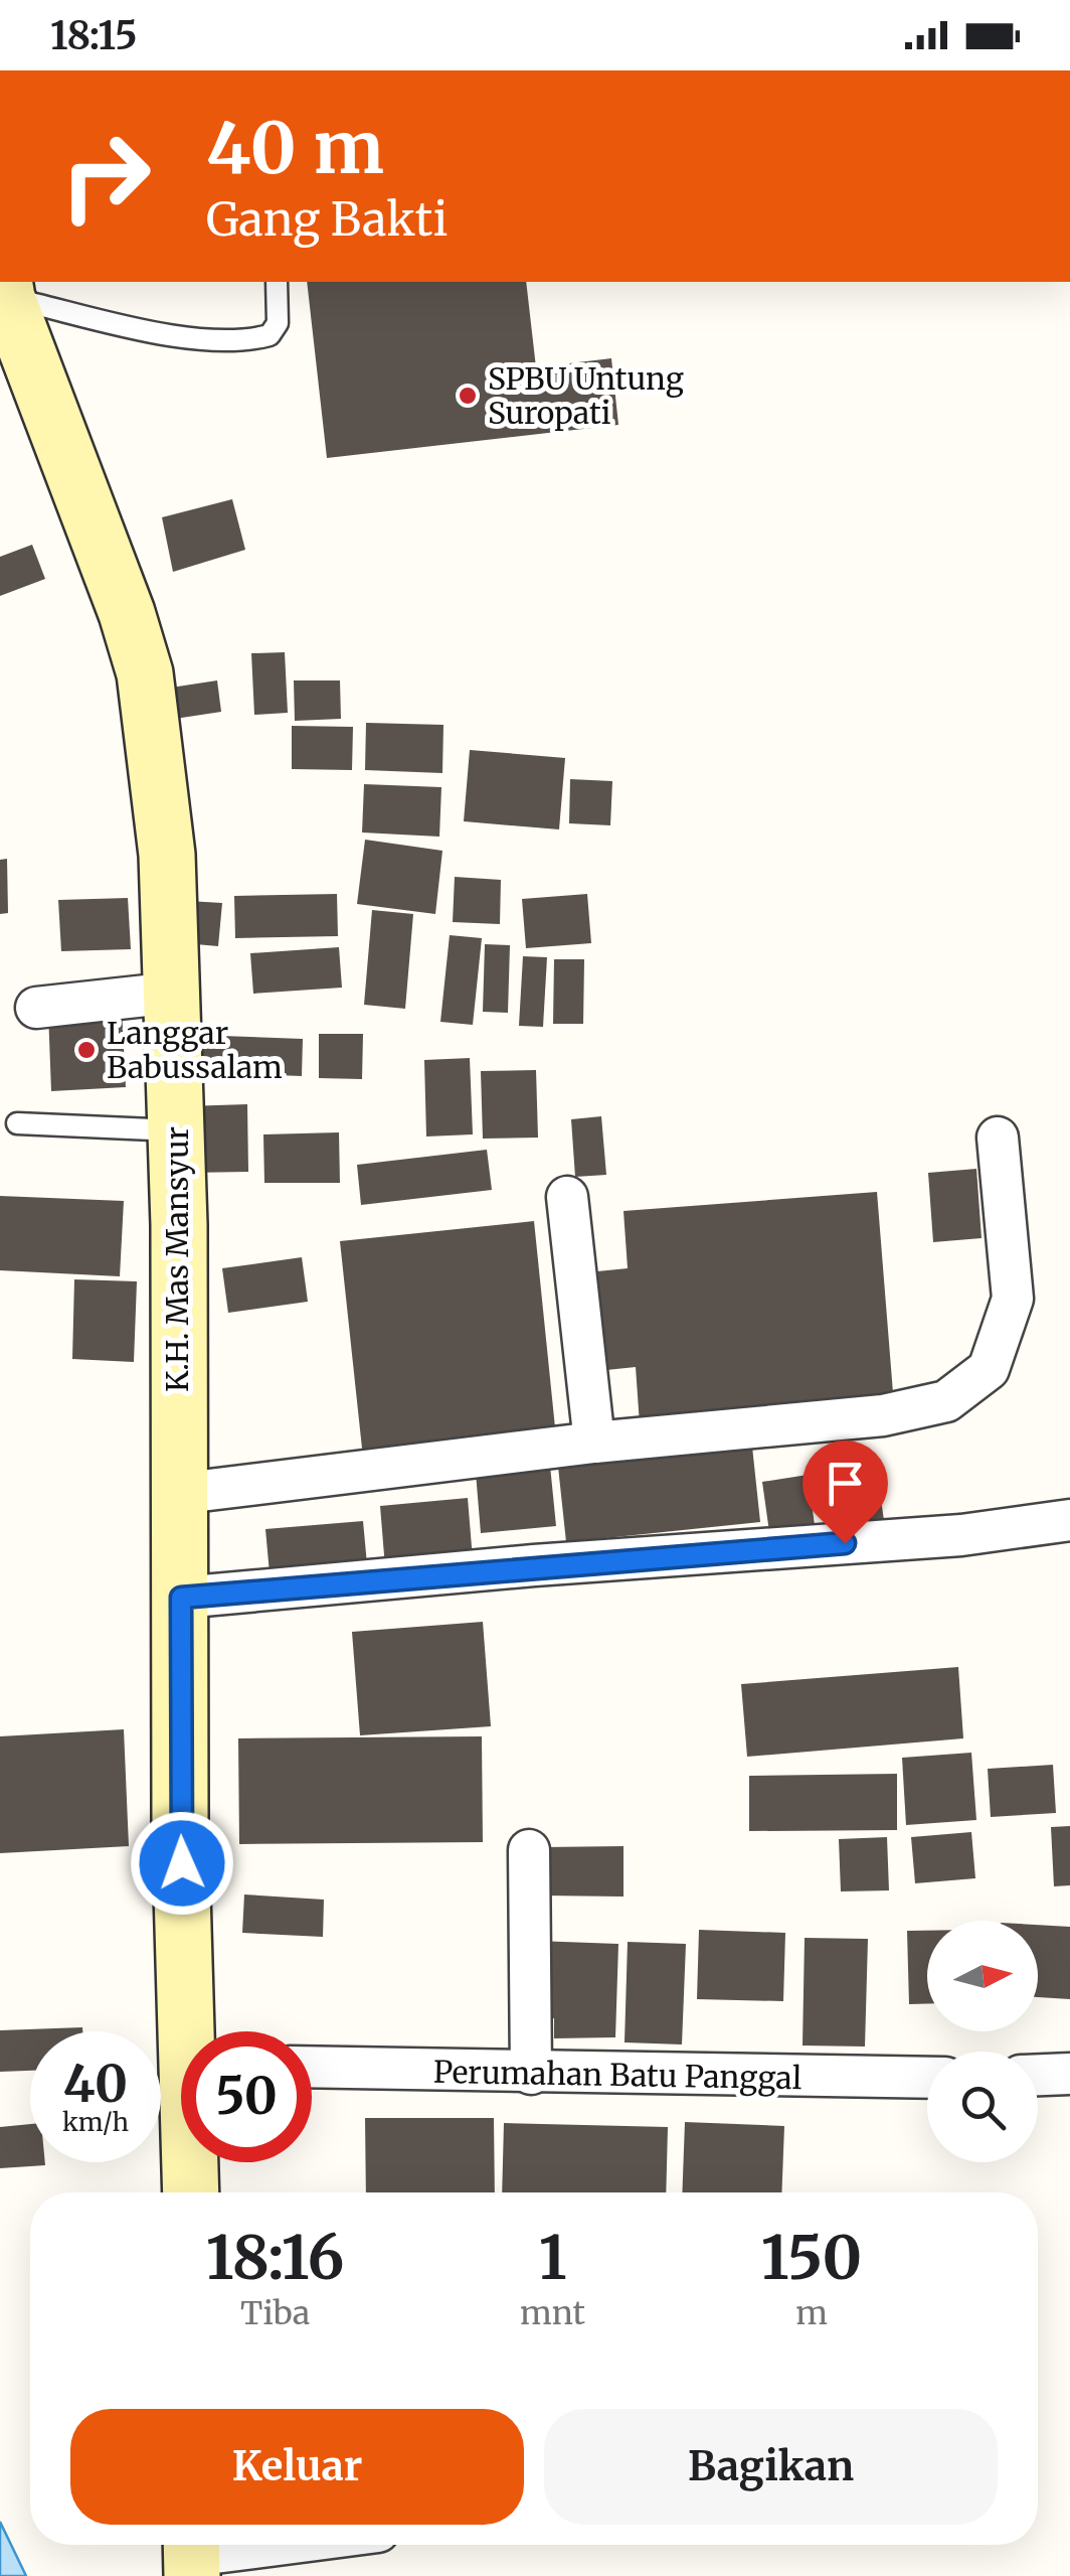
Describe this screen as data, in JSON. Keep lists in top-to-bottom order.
{
  "streets": {
    "main road": ["K.H. Mas Mansyur"],
    "street": ["Perumahan Batu Panggal"]
  },
  "places": ["SPBU Untung Suropati", "Langgar Babussalam"],
  "north": "right",
  "page": {
    "status": "18:15",
    "turn": ["40 m", "Gang Bakti"],
    "speed": "40 km/h",
    "limit": "50",
    "eta": [
      "18:16",
      "Tiba",
      "1",
      "mnt",
      "150",
      "m"
    ],
    "buttons": ["Keluar", "Bagikan"]
  }
}
